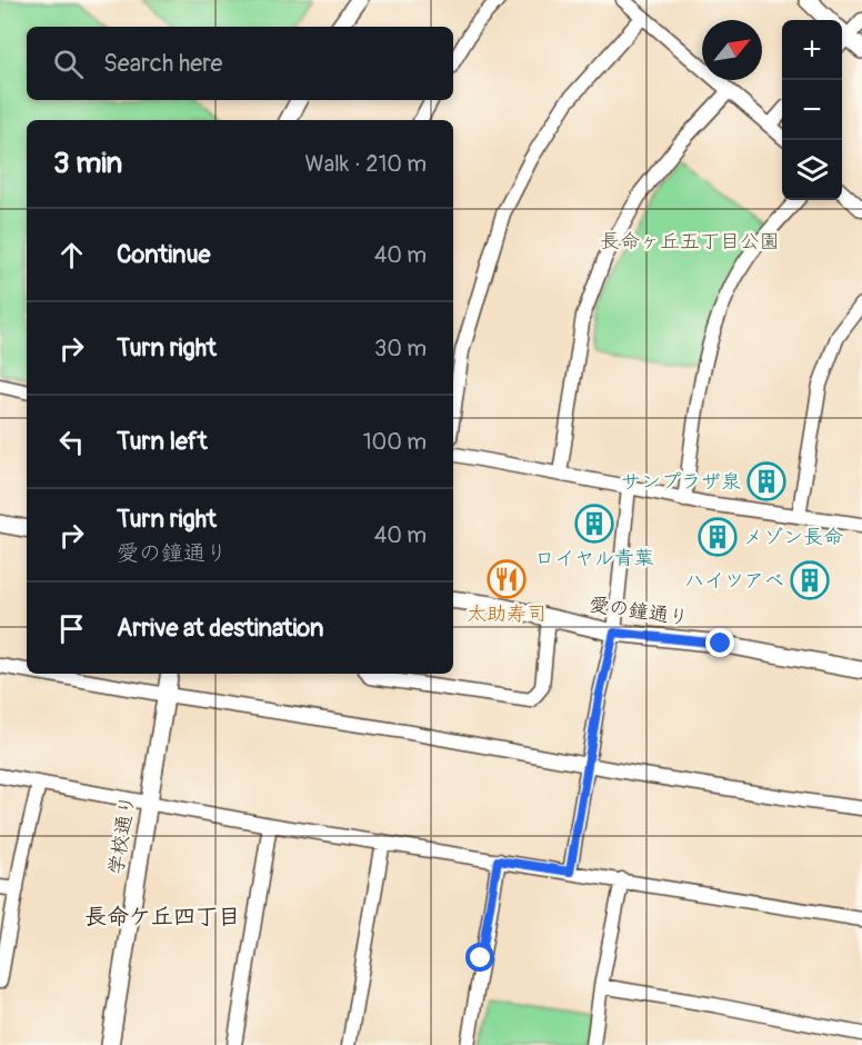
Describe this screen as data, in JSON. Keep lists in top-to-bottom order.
{
  "streets": {
    "street": ["愛の鐘通り", "学校通り"]
  },
  "districts": ["長命ケ丘四丁目"],
  "parks": ["長命ヶ丘五丁目公園"],
  "places": {
    "building": [
      "サンプラザ泉",
      "ロイヤル青葉",
      "メゾン長命",
      "ハイツアベ"
    ],
    "restaurant": ["太助寿司"]
  },
  "north": "top right",
  "page": {
    "map_buttons": ["+", "−"],
    "search": "Search here",
    "heading": ["3 min", "Walk · 210 m"],
    "list": [
      ["Continue", "40 m"],
      ["Turn right", "30 m"],
      ["Turn left", "100 m"],
      ["Turn right", "愛の鐘通り", "40 m"],
      "Arrive at destination"
    ]
  }
}
